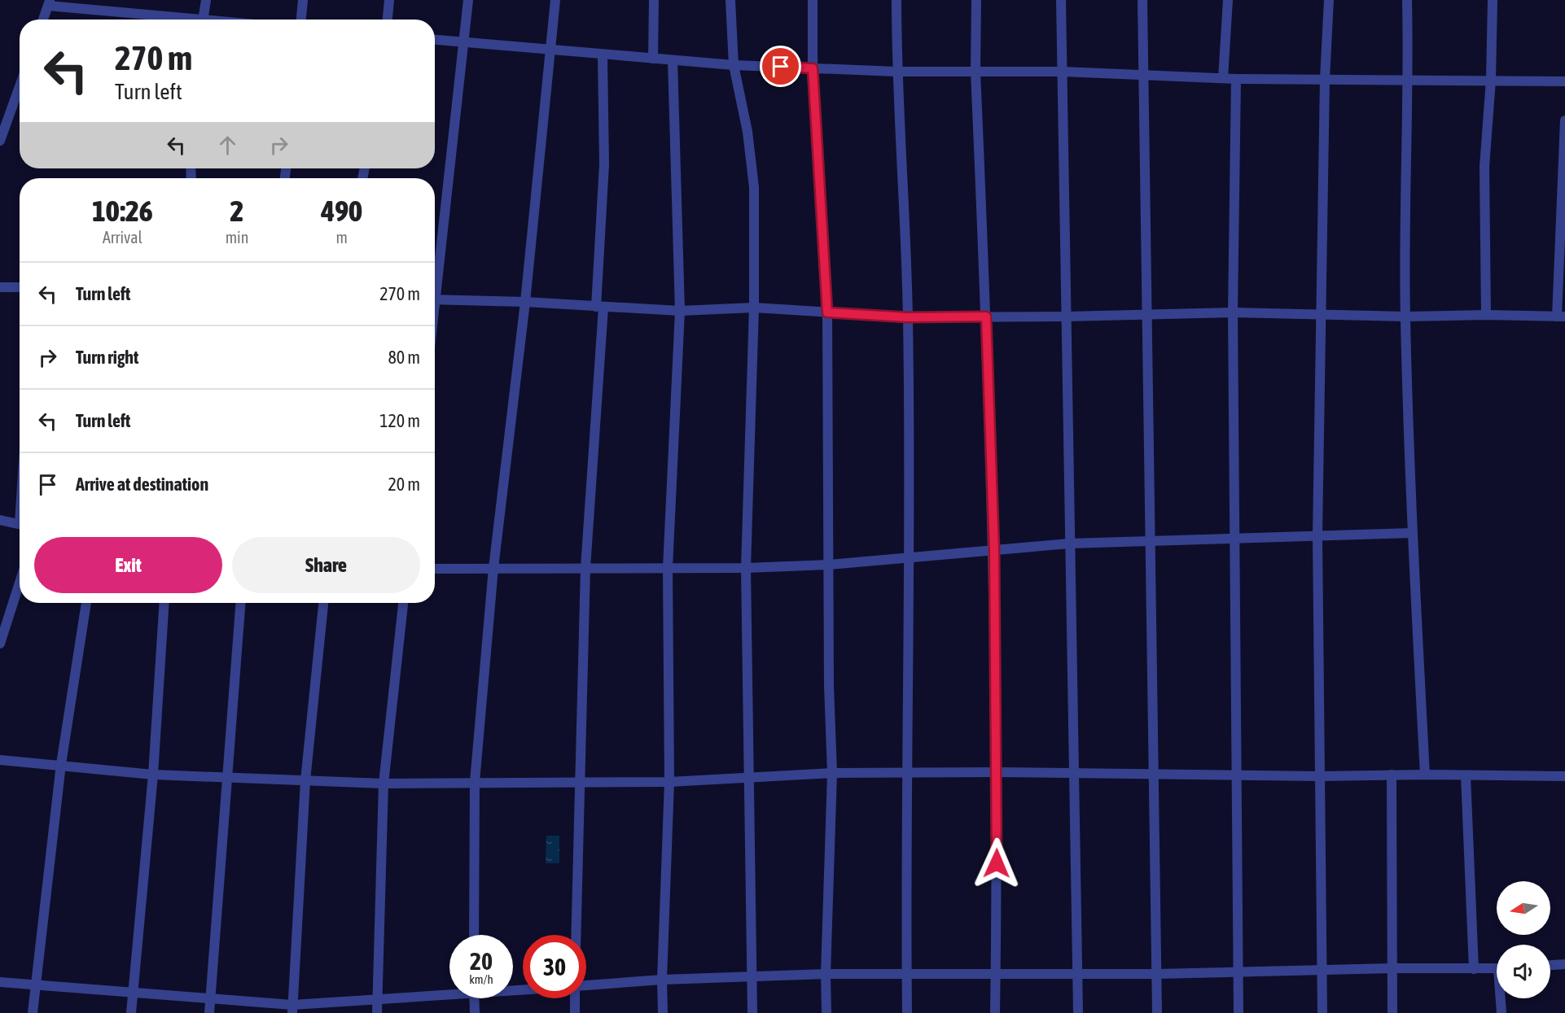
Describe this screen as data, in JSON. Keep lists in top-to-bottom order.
{
  "north": "left",
  "page": {
    "turn": ["270 m", "Turn left"],
    "eta": [
      "10:26",
      "Arrival",
      "2",
      "min",
      "490",
      "m"
    ],
    "list": [
      {
        "name": "Turn left",
        "value": "270 m"
      },
      {
        "name": "Turn right",
        "value": "80 m"
      },
      {
        "name": "Turn left",
        "value": "120 m"
      },
      {
        "name": "Arrive at destination",
        "value": "20 m"
      }
    ],
    "buttons": ["Exit", "Share"],
    "speed": "20 km/h",
    "limit": "30"
  }
}
